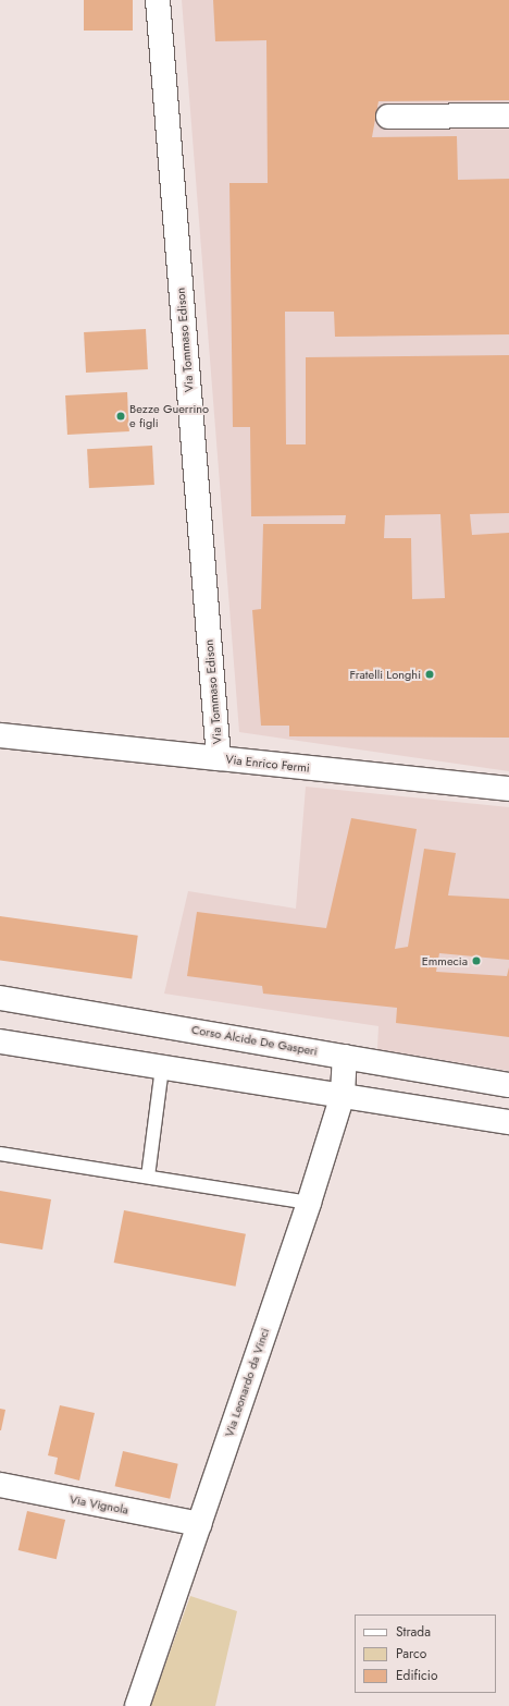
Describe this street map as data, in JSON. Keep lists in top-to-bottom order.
{
  "streets": {
    "street": [
      "Via Tommaso Edison",
      "Via Enrico Fermi",
      "Corso Alcide De Gasperi",
      "Via Leonardo da Vinci",
      "Via Vignola"
    ]
  },
  "crossings": [
    ["Via Tommaso Edison", "Via Enrico Fermi"],
    ["Corso Alcide De Gasperi", "Via Leonardo da Vinci"],
    ["Via Leonardo da Vinci", "Via Vignola"]
  ],
  "places": ["Bezze Guerrino e figli", "Fratelli Longhi", "Emmecia"],
  "legend": ["Strada", "Parco", "Edificio"]
}
